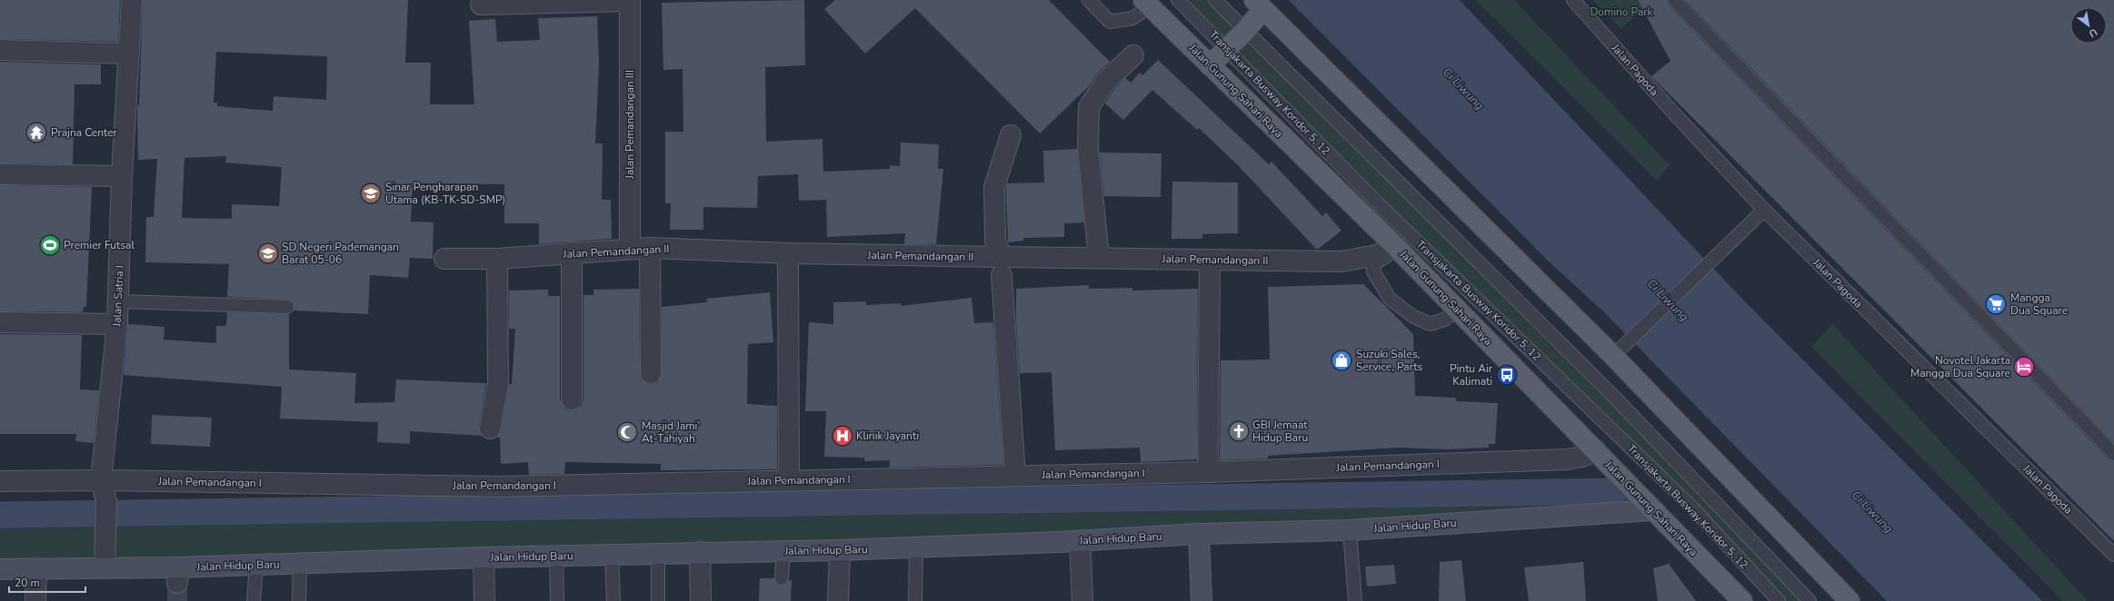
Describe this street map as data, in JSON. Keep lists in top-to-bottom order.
{
  "streets": {
    "main road": ["Jalan Gunung Sahari Raya"],
    "street": [
      "Jalan Pemandangan III",
      "Jalan Pemandangan II",
      "Jalan Satria I",
      "Jalan Pemandangan I",
      "Jalan Hidup Baru"
    ],
    "lane": ["Jalan Pagoda", "Transjakarta Busway Koridor 5, 12"]
  },
  "crossings": [
    ["Jalan Gunung Sahari Raya", "Jalan Pemandangan II"],
    ["Jalan Gunung Sahari Raya", "Jalan Pemandangan I"],
    ["Jalan Gunung Sahari Raya", "Jalan Hidup Baru"],
    ["Jalan Pemandangan III", "Jalan Pemandangan II"],
    ["Jalan Satria I", "Jalan Pemandangan I"],
    ["Jalan Satria I", "Jalan Hidup Baru"]
  ],
  "water": ["Ci Liwung"],
  "parks": ["Domino Park"],
  "places": {
    "temple": ["Prajna Center"],
    "school or university": ["Sinar Pengharapan Utama (KB-TK-SD-SMP)", "SD Negeri Pademangan Barat 05-06"],
    "sports": ["Premier Futsal"],
    "supermarket": ["Mangga Dua Square"],
    "shop": ["Suzuki Sales, Service, Parts"],
    "hotel": ["Novotel Jakarta Mangga Dua Square"],
    "bus stop": ["Pintu Air Kalimati"],
    "church": ["GBI Jemaat Hidup Baru"],
    "mosque": ["Masjid Jami' At-Tahiyah"],
    "hospital": ["Klinik Jayanti"]
  },
  "scale_bar": "20 m",
  "north": "bottom right"
}
